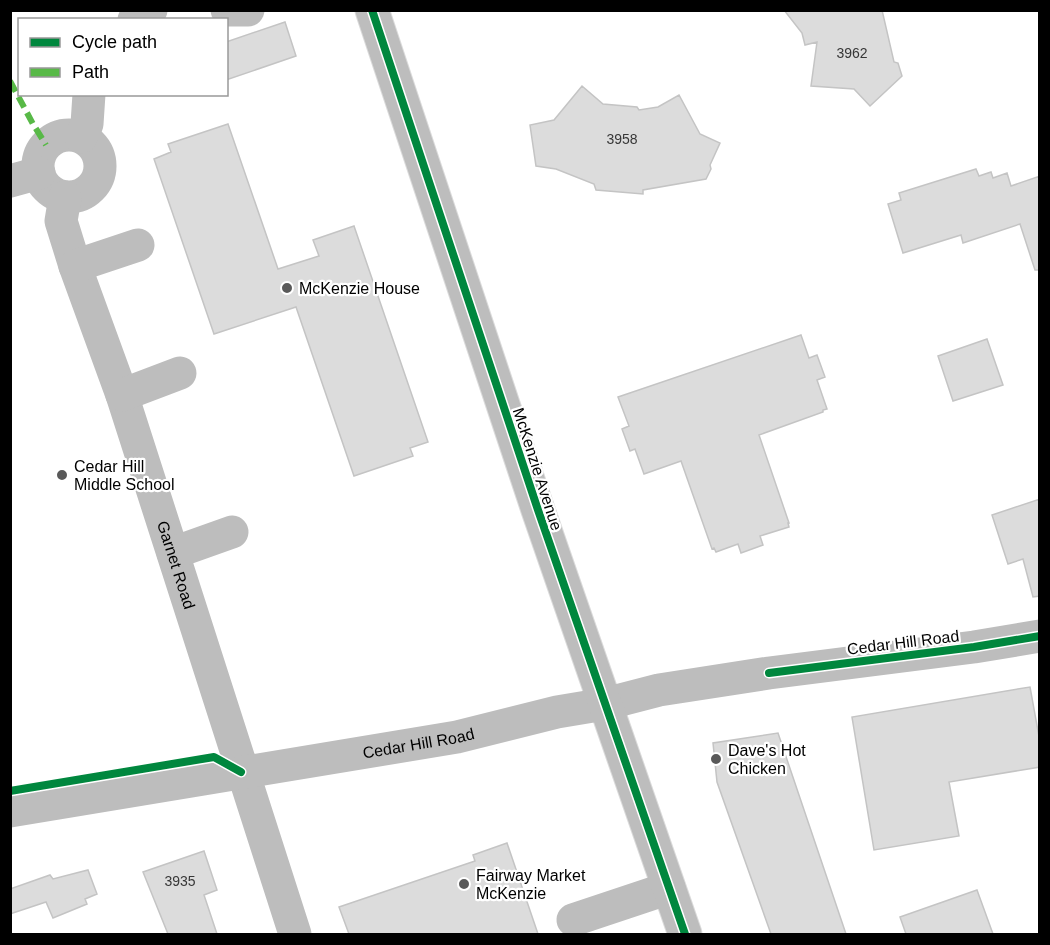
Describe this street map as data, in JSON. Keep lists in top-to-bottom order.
{
  "streets": {
    "street": ["McKenzie Avenue", "Garnet Road", "Cedar Hill Road"]
  },
  "crossings": [
    ["McKenzie Avenue", "Cedar Hill Road"],
    ["Garnet Road", "Cedar Hill Road"]
  ],
  "places": [
    "McKenzie House",
    "Cedar Hill Middle School",
    "Dave's Hot Chicken",
    "Fairway Market McKenzie"
  ],
  "house_numbers": ["3962", "3958", "3935"],
  "legend": ["Cycle path", "Path"]
}
